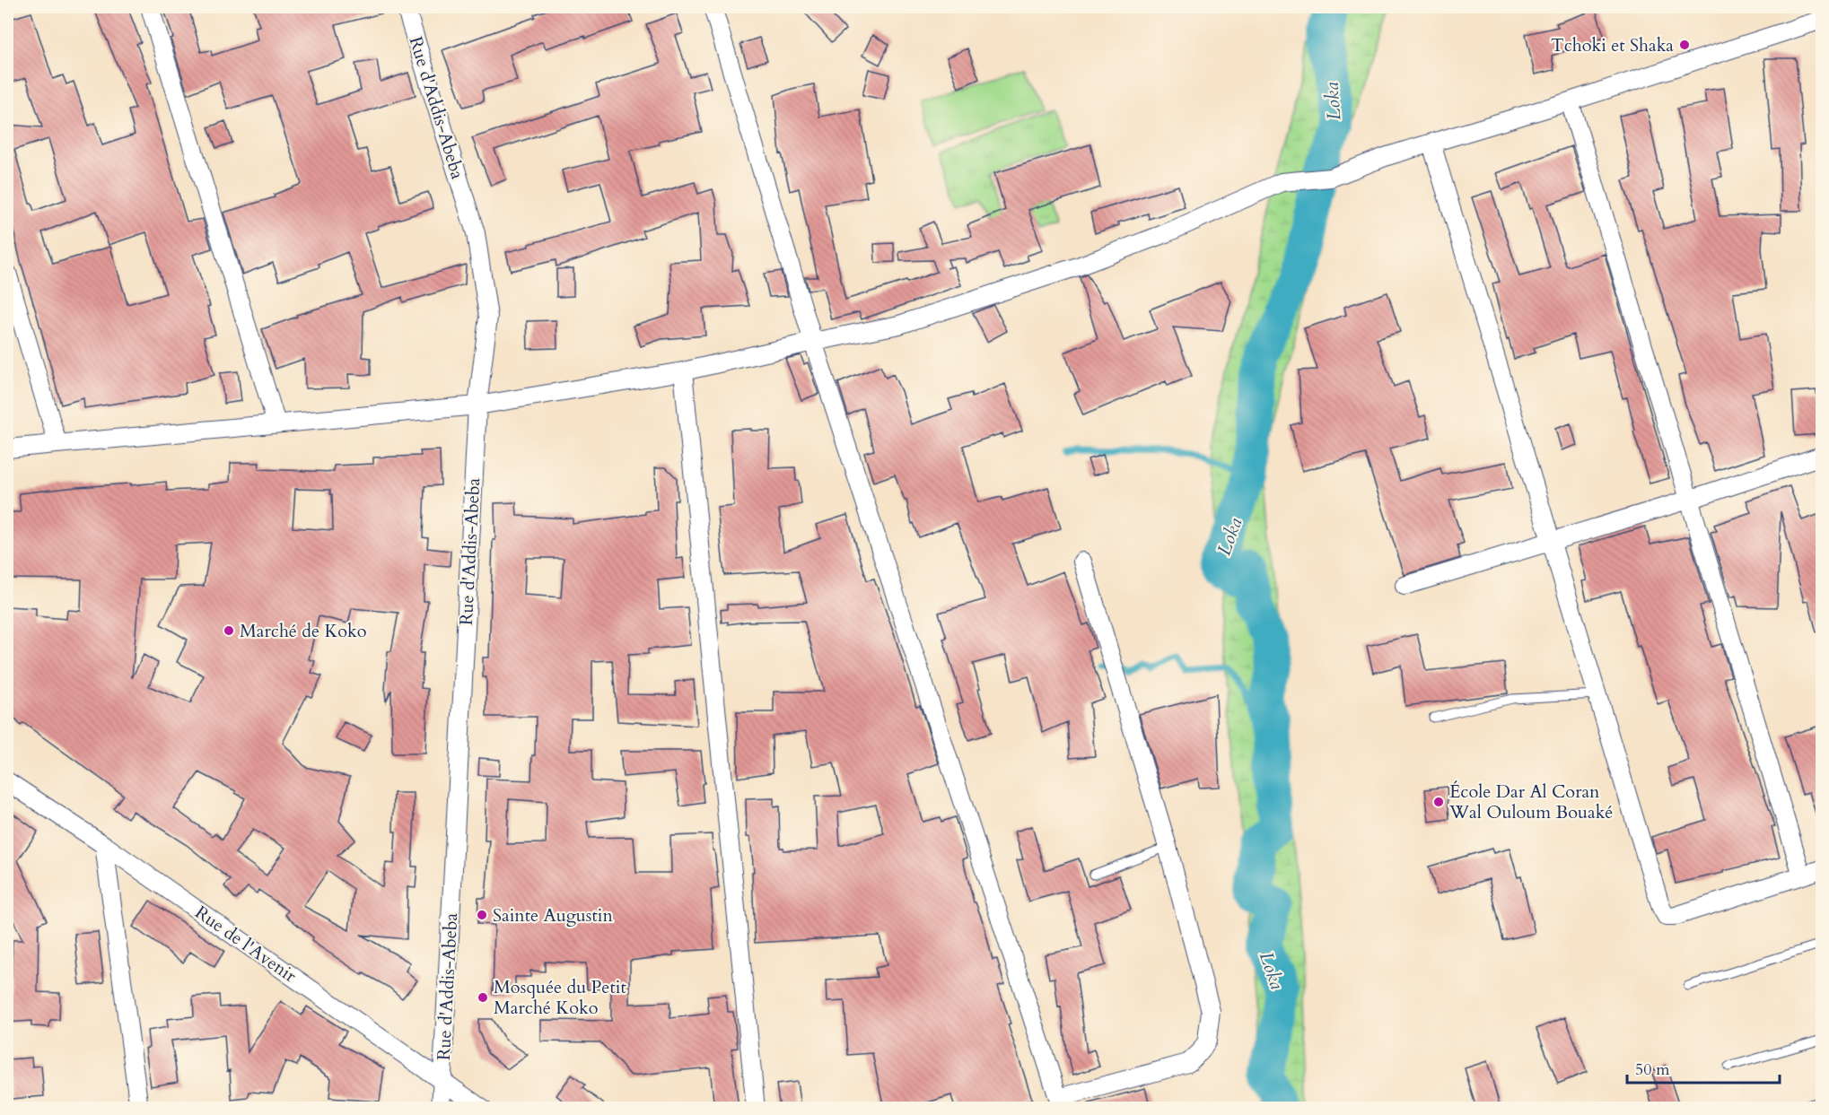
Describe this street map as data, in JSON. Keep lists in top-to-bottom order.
{
  "streets": {
    "street": ["Rue d'Addis-Abeba", "Rue de l'Avenir"]
  },
  "crossings": [
    ["Rue d'Addis-Abeba", "Rue de l'Avenir"]
  ],
  "water": ["Loka"],
  "places": [
    "Tchoki et Shaka",
    "Marché de Koko",
    "École Dar Al Coran Wal Ouloum Bouaké",
    "Sainte Augustin",
    "Mosquée du Petit Marché Koko"
  ],
  "scale_bar": "50 m"
}
